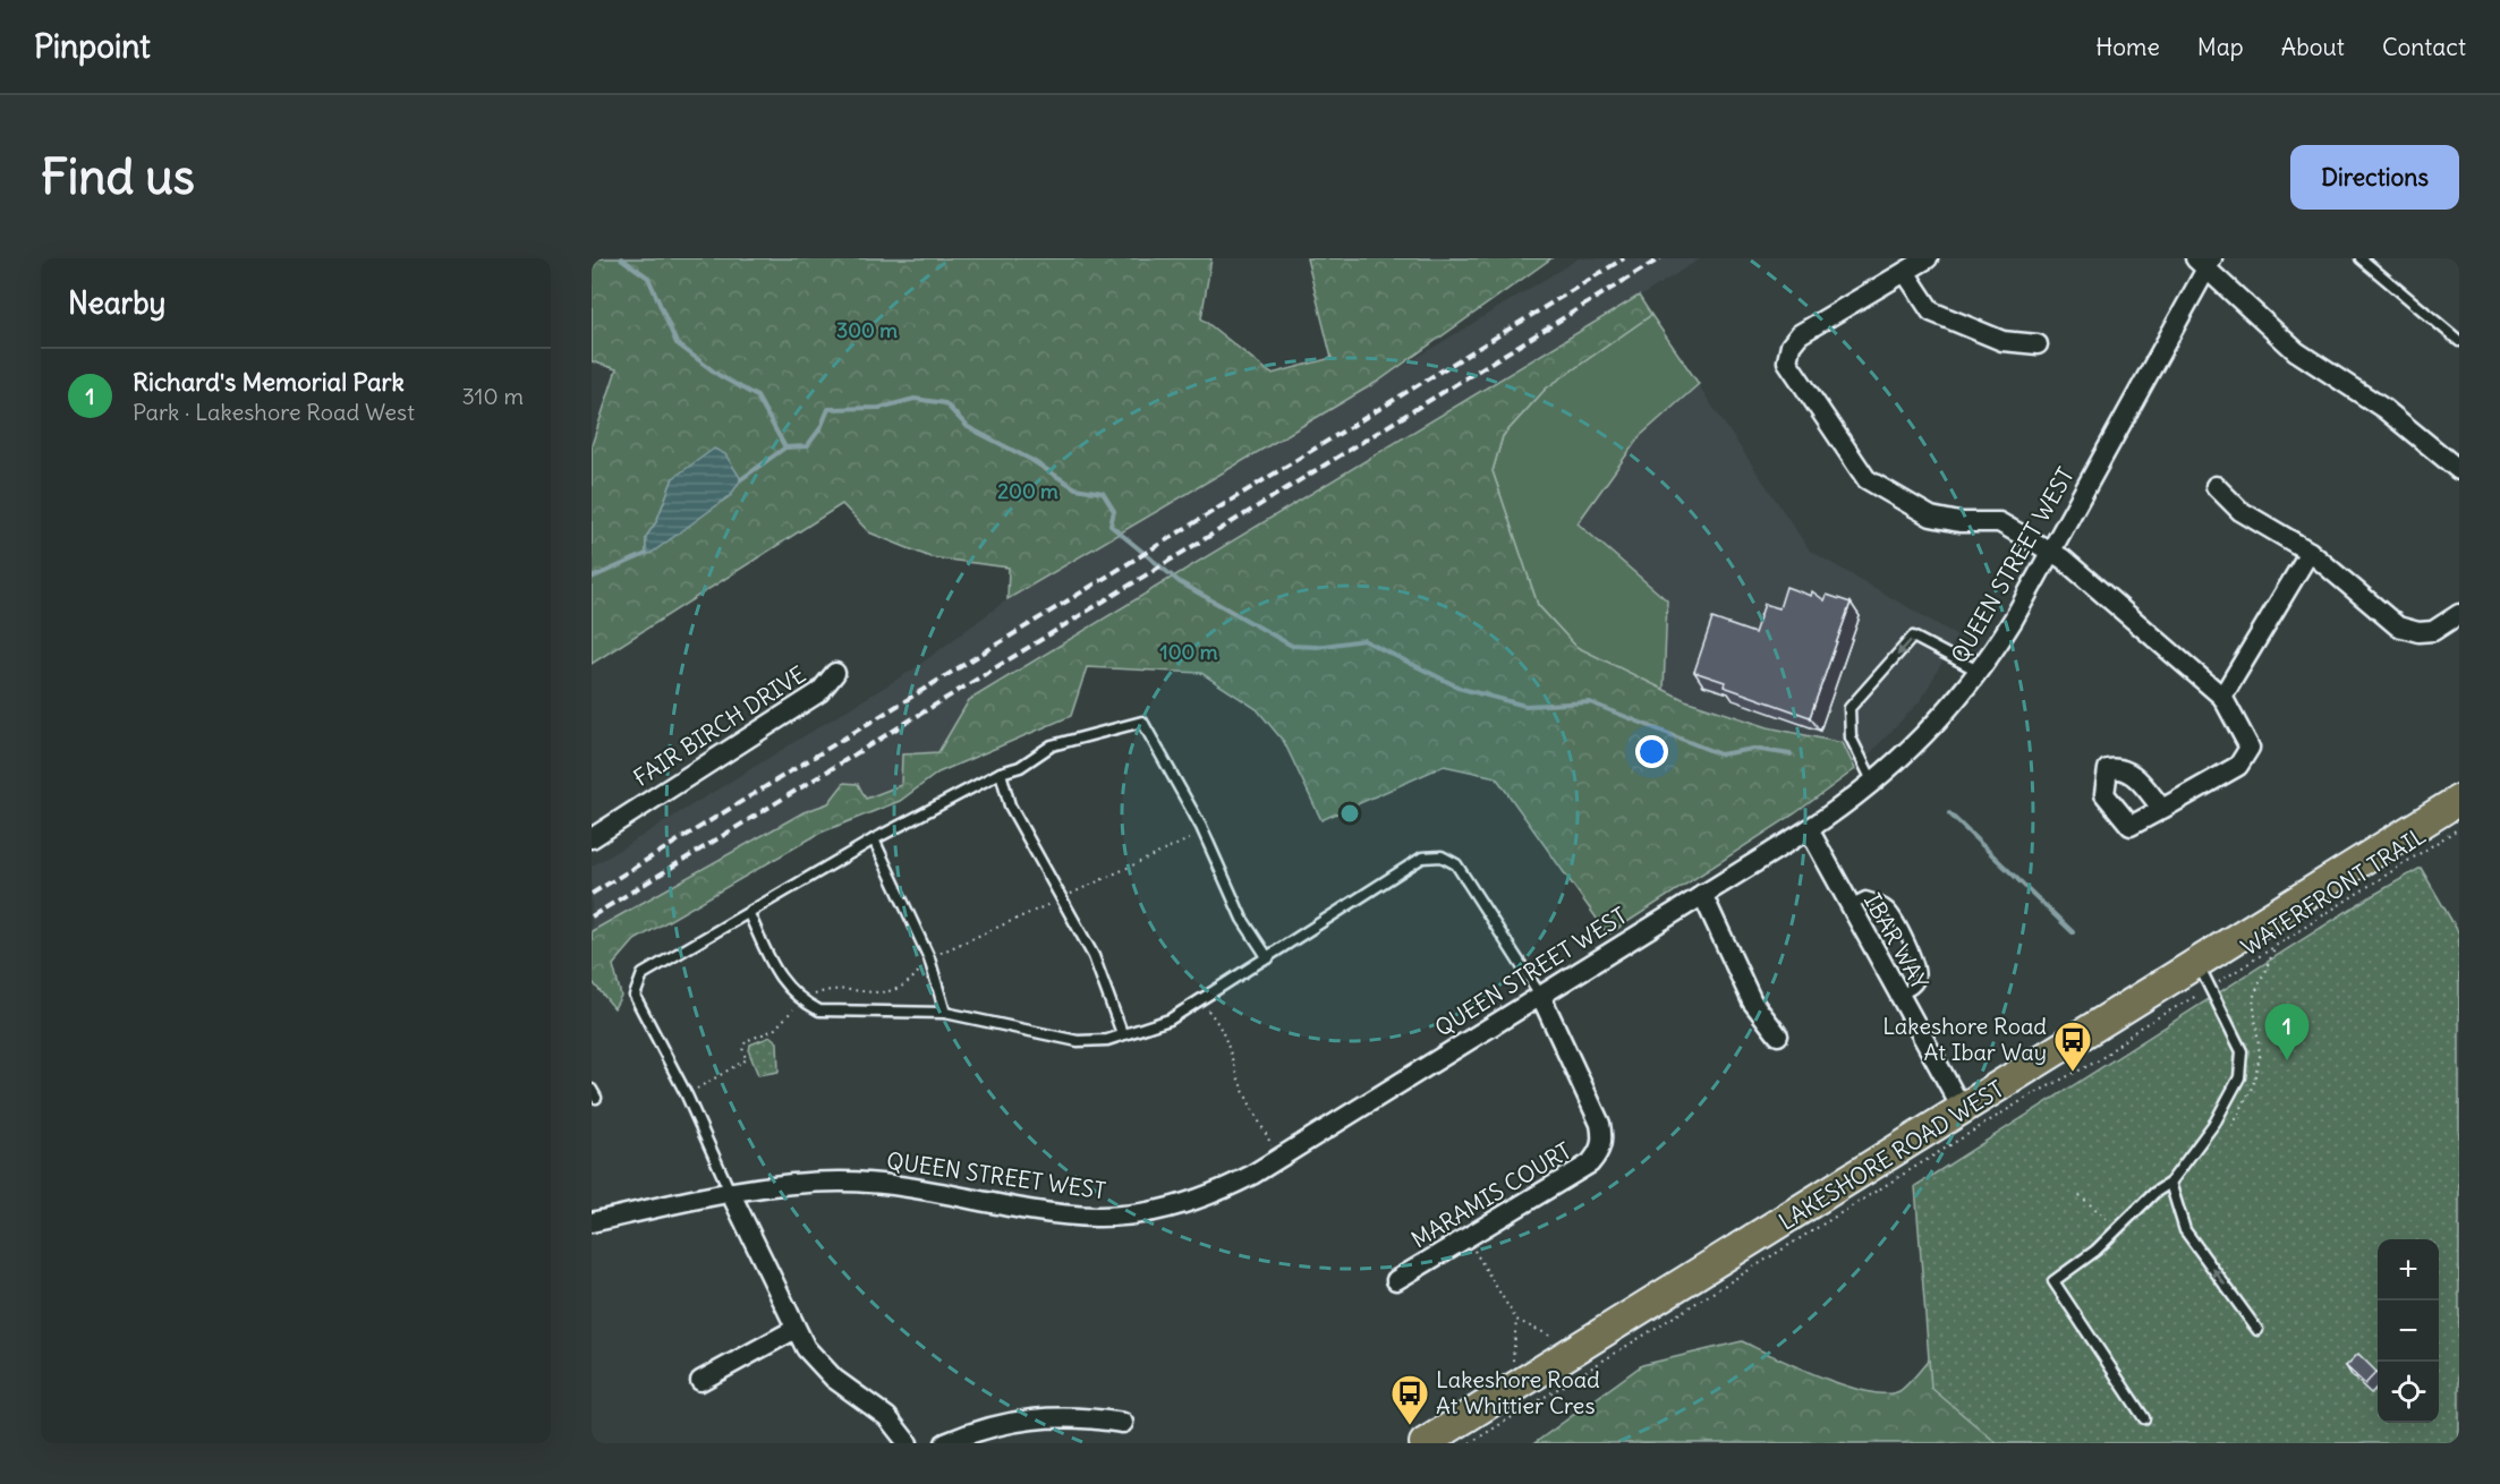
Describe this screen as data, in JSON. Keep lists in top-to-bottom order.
{
  "streets": {
    "main road": ["LAKESHORE ROAD WEST"],
    "street": [
      "QUEEN STREET WEST",
      "FAIR BIRCH DRIVE",
      "IBAR WAY",
      "MARAMIS COURT"
    ],
    "path": ["WATERFRONT TRAIL"]
  },
  "crossings": [
    ["QUEEN STREET WEST", "IBAR WAY"],
    ["QUEEN STREET WEST", "MARAMIS COURT"],
    ["IBAR WAY", "LAKESHORE ROAD WEST"]
  ],
  "places": {
    "bus stop": ["Lakeshore Road At Ibar Way", "Lakeshore Road At Whittier Cres"]
  },
  "page": {
    "header": "Pinpoint",
    "nav": [
      "Home",
      "Map",
      "About",
      "Contact"
    ],
    "buttons": "Directions",
    "title": "Find us",
    "heading": "Nearby",
    "list": [
      {
        "mark": "1",
        "name": "Richard's Memorial Park",
        "note": "Park · Lakeshore Road West",
        "value": "310 m"
      }
    ],
    "pins": "1",
    "map_buttons": ["+", "−"]
  },
  "rings": ["300 m", "200 m", "100 m"]
}
